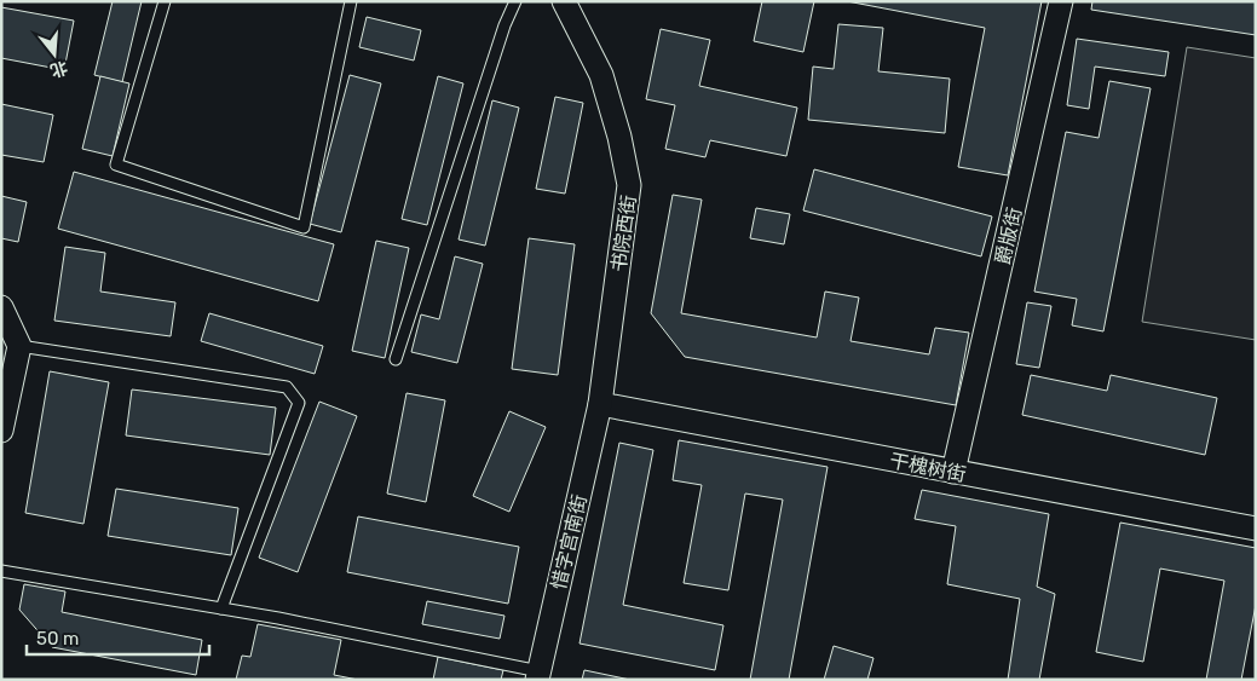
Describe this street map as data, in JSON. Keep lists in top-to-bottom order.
{
  "streets": {
    "street": [
      "书院西街",
      "爵版街",
      "干槐树街",
      "惜字宫南街"
    ]
  },
  "crossings": [
    ["书院西街", "干槐树街"],
    ["书院西街", "惜字宫南街"],
    ["爵版街", "干槐树街"],
    ["干槐树街", "惜字宫南街"]
  ],
  "scale_bar": "50 m",
  "north": "bottom"
}
